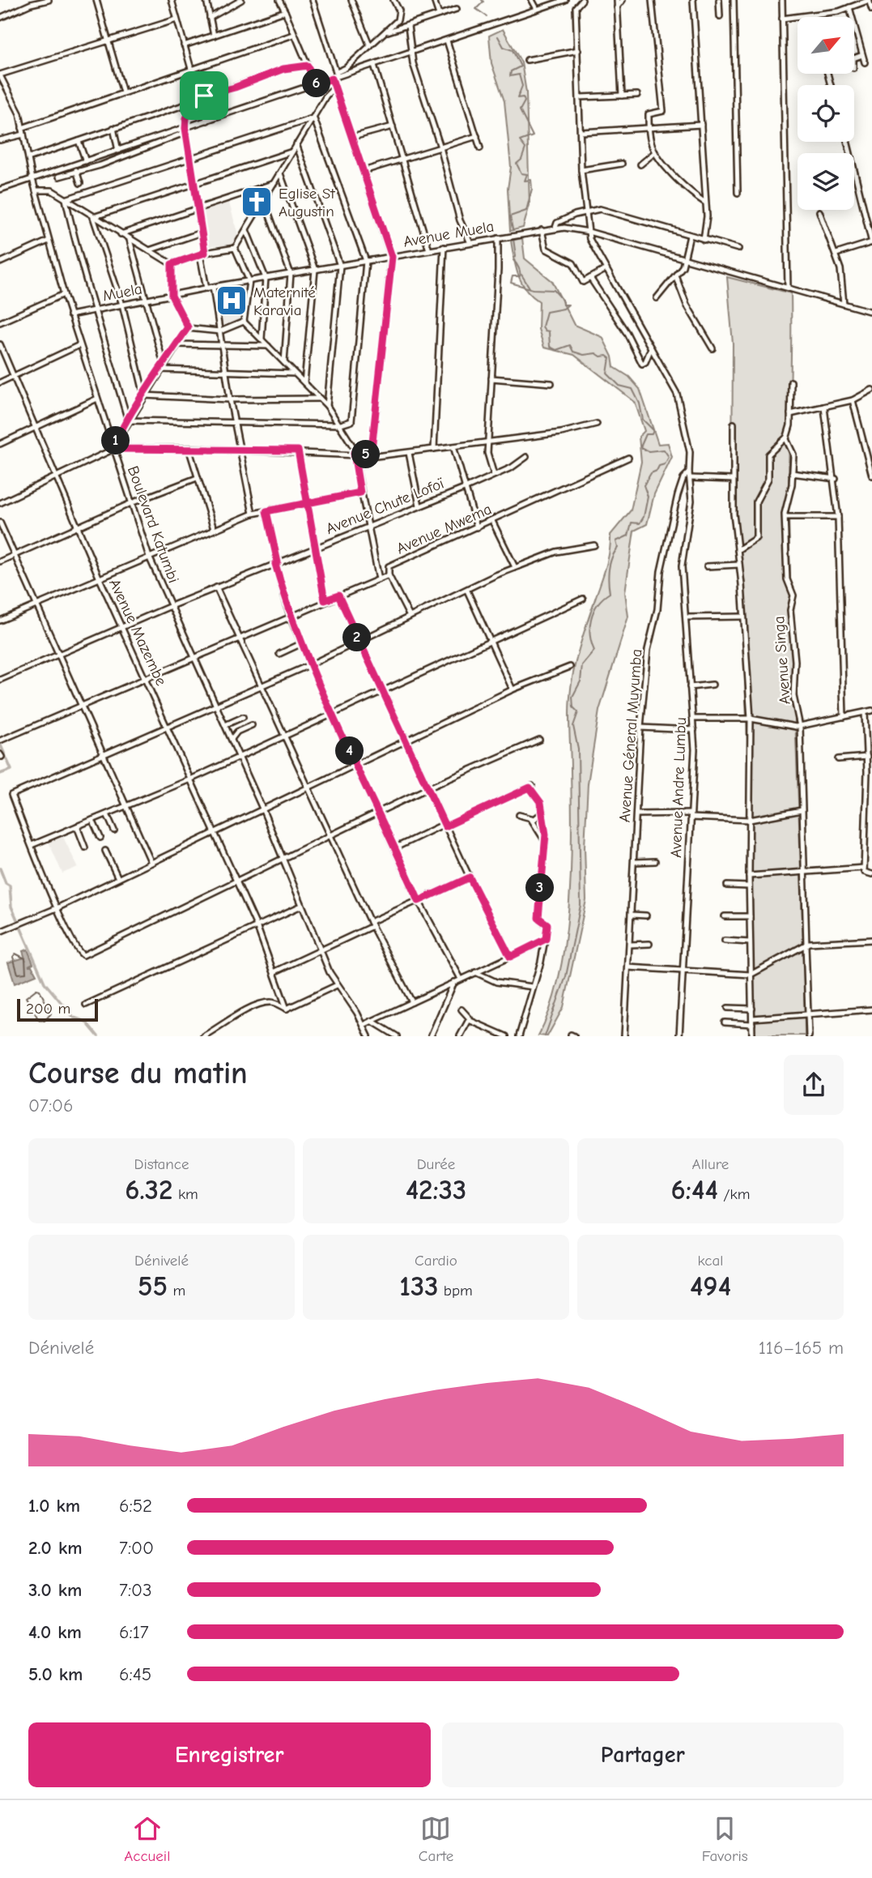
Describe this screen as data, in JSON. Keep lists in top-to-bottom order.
{
  "streets": {
    "street": [
      "Avenue Muela",
      "Muela",
      "Avenue Chute Lofoï",
      "Boulevard Katumbi",
      "Avenue Mwema",
      "Avenue Mazembe",
      "Avenue Singa",
      "Avenue Géneral Muyumba",
      "Avenue Andre Lumbu"
    ]
  },
  "crossings": [
    ["Avenue Muela", "Muela"],
    ["Avenue Muela", "Avenue Géneral Muyumba"],
    ["Muela", "Boulevard Katumbi"],
    ["Avenue Chute Lofoï", "Boulevard Katumbi"],
    ["Avenue Chute Lofoï", "Avenue Mazembe"],
    ["Avenue Géneral Muyumba", "Avenue Andre Lumbu"]
  ],
  "places": {
    "church": ["Eglise St Augustin"],
    "hospital": ["Maternité Karavia"]
  },
  "scale_bar": "200 m",
  "north": "top right",
  "page": {
    "pins": [
      "6",
      "1",
      "5",
      "2",
      "4",
      "3"
    ],
    "scale": "200 m",
    "heading": ["Course du matin", "07:06"],
    "stats": [
      ["Distance", "6.32 km"],
      ["Durée", "42:33"],
      ["Allure", "6:44 /km"],
      ["Dénivelé", "55 m"],
      ["Cardio", "133 bpm"],
      ["kcal", "494"]
    ],
    "chart": ["Dénivelé", "116–165 m"],
    "list": [
      {
        "name": "1.0 km",
        "note": "6:52"
      },
      {
        "name": "2.0 km",
        "note": "7:00"
      },
      {
        "name": "3.0 km",
        "note": "7:03"
      },
      {
        "name": "4.0 km",
        "note": "6:17"
      },
      {
        "name": "5.0 km",
        "note": "6:45"
      }
    ],
    "buttons": ["Enregistrer", "Partager"],
    "tabs": ["Accueil", "Carte", "Favoris"]
  }
}
